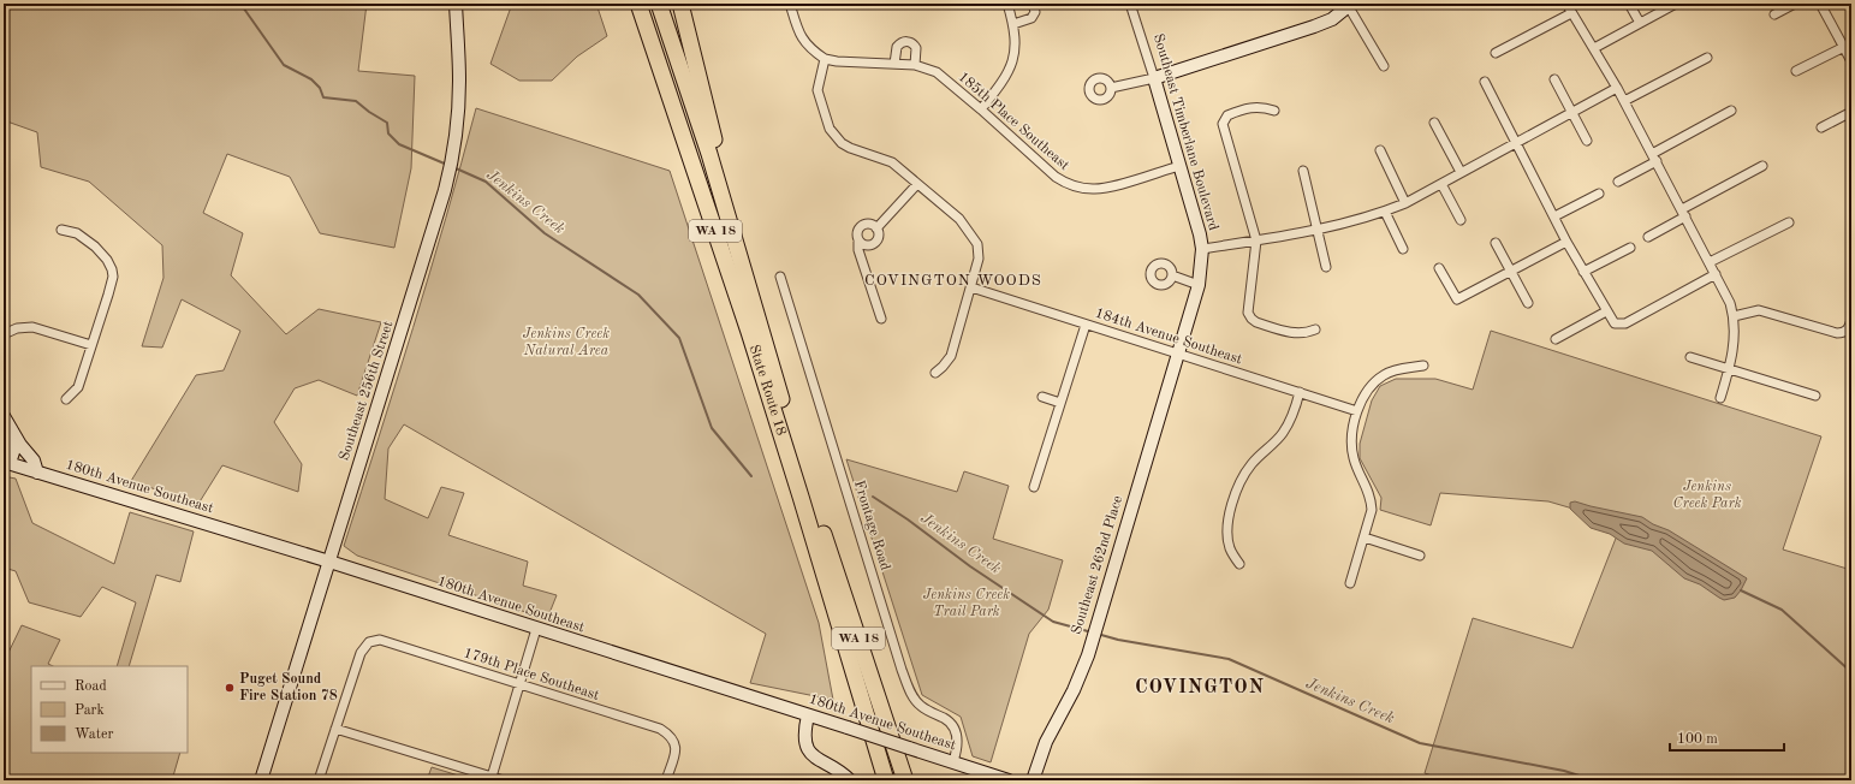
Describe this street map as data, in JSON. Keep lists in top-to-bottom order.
{
  "streets": {
    "highway": ["WA 18", "State Route 18"],
    "street": [
      "185th Place Southeast",
      "Southeast Timberlane Boulevard",
      "184th Avenue Southeast",
      "Southeast 256th Street",
      "180th Avenue Southeast",
      "Frontage Road",
      "Southeast 262nd Place",
      "179th Place Southeast"
    ]
  },
  "crossings": [
    ["185th Place Southeast", "Southeast Timberlane Boulevard"],
    ["Southeast Timberlane Boulevard", "184th Avenue Southeast"],
    ["Southeast Timberlane Boulevard", "Southeast 262nd Place"],
    ["184th Avenue Southeast", "Southeast 262nd Place"],
    ["Southeast 256th Street", "180th Avenue Southeast"],
    ["180th Avenue Southeast", "Frontage Road"]
  ],
  "districts": ["COVINGTON WOODS", "COVINGTON"],
  "water": ["Jenkins Creek"],
  "parks": ["Jenkins Creek Natural Area", "Jenkins Creek Park", "Jenkins Creek Trail Park"],
  "places": ["Puget Sound Fire Station 78"],
  "legend": ["Road", "Park", "Water"],
  "scale_bar": "100 m"
}
